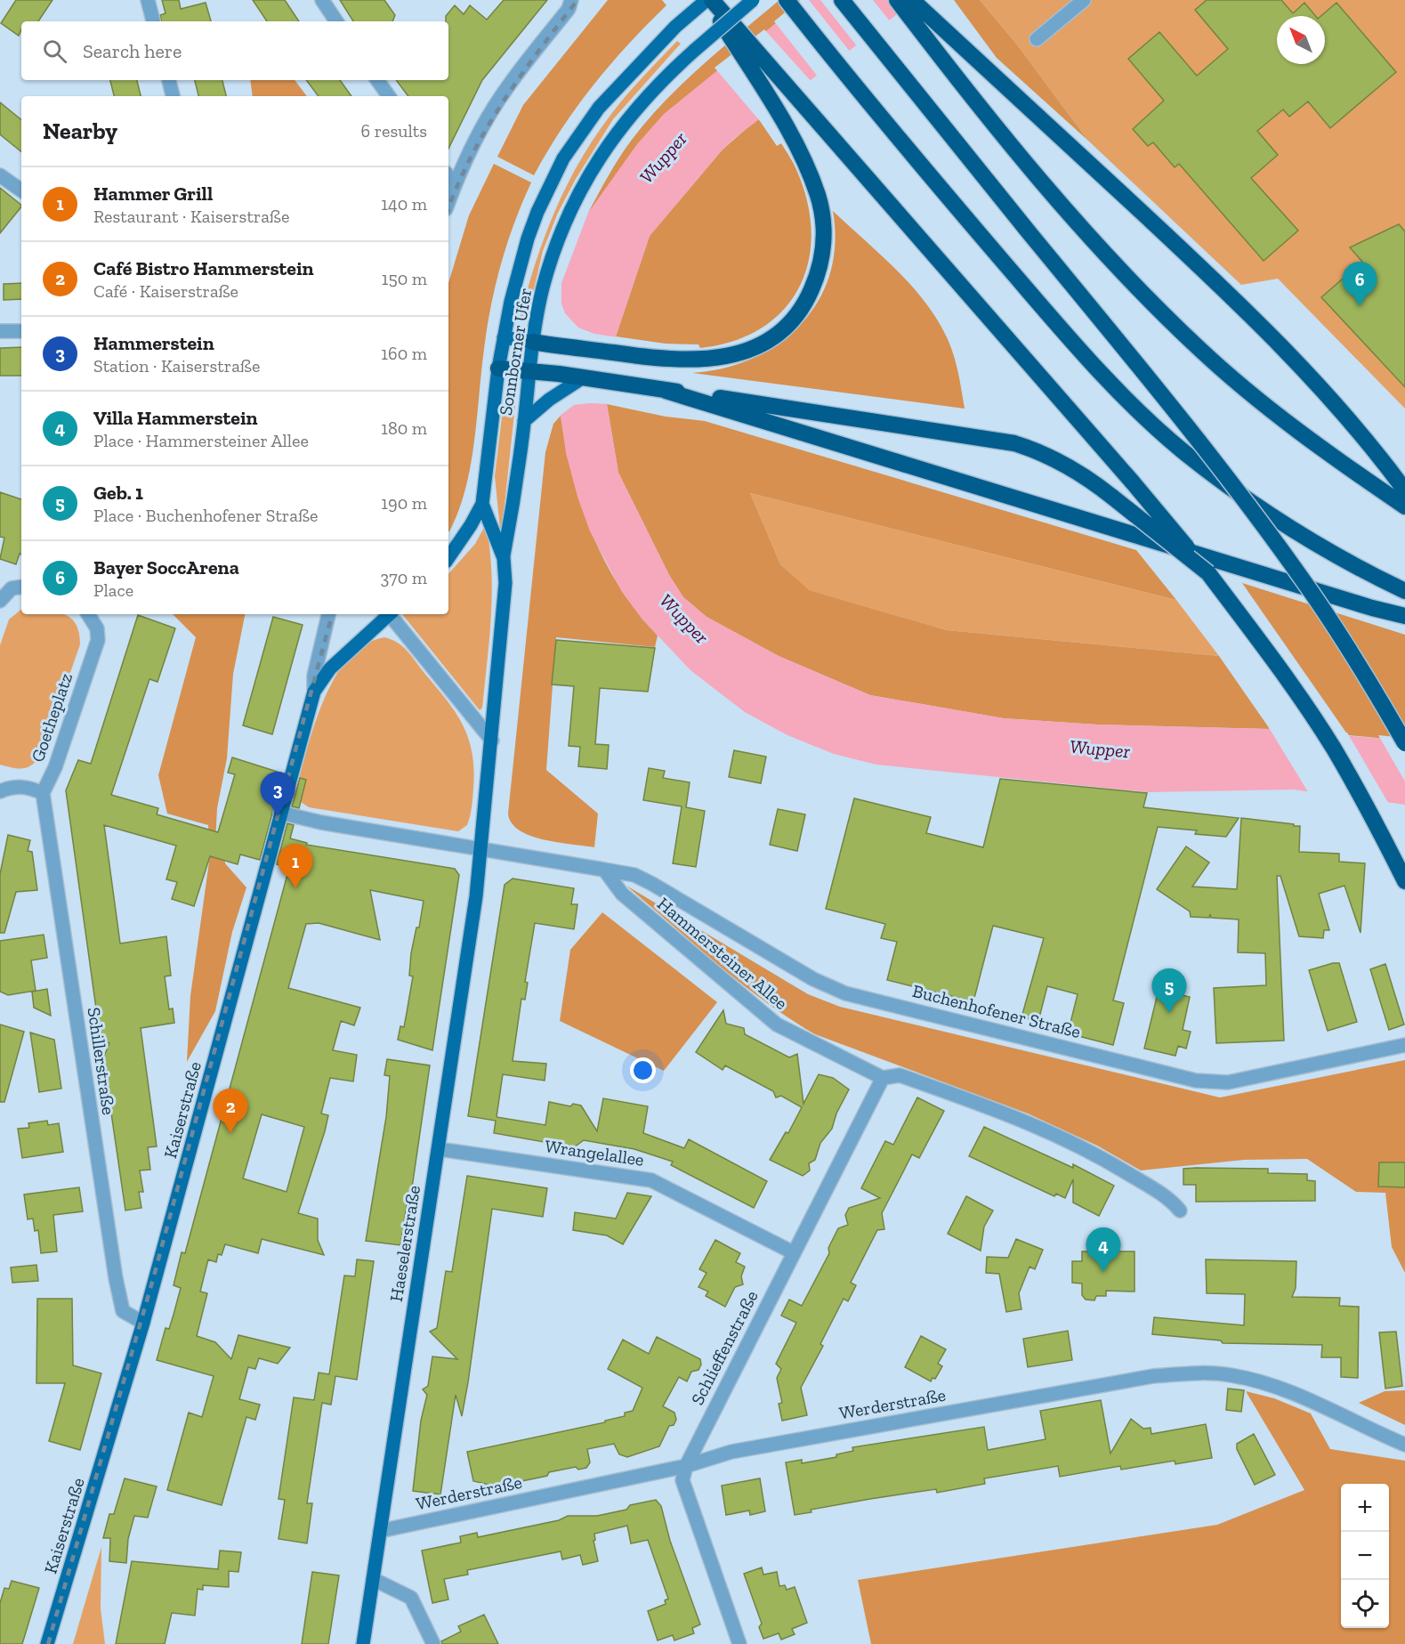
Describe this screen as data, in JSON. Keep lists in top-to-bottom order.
{
  "streets": {
    "main road": ["Sonnborner Ufer", "Kaiserstraße", "Haeselerstraße"],
    "street": [
      "Goetheplatz",
      "Hammersteiner Allee",
      "Buchenhofener Straße",
      "Schillerstraße",
      "Wrangelallee",
      "Schlieffenstraße",
      "Werderstraße"
    ]
  },
  "crossings": [
    ["Sonnborner Ufer", "Haeselerstraße"],
    ["Goetheplatz", "Schillerstraße"],
    ["Hammersteiner Allee", "Buchenhofener Straße"],
    ["Hammersteiner Allee", "Schlieffenstraße"],
    ["Schillerstraße", "Kaiserstraße"],
    ["Wrangelallee", "Haeselerstraße"],
    ["Wrangelallee", "Schlieffenstraße"],
    ["Haeselerstraße", "Werderstraße"],
    ["Schlieffenstraße", "Werderstraße"]
  ],
  "water": ["Wupper"],
  "north": "top left",
  "page": {
    "search": "Search here",
    "heading": ["Nearby", "6 results"],
    "list": [
      {
        "mark": "1",
        "name": "Hammer Grill",
        "note": "Restaurant · Kaiserstraße",
        "value": "140 m"
      },
      {
        "mark": "2",
        "name": "Café Bistro Hammerstein",
        "note": "Café · Kaiserstraße",
        "value": "150 m"
      },
      {
        "mark": "3",
        "name": "Hammerstein",
        "note": "Station · Kaiserstraße",
        "value": "160 m"
      },
      {
        "mark": "4",
        "name": "Villa Hammerstein",
        "note": "Place · Hammersteiner Allee",
        "value": "180 m"
      },
      {
        "mark": "5",
        "name": "Geb. 1",
        "note": "Place · Buchenhofener Straße",
        "value": "190 m"
      },
      {
        "mark": "6",
        "name": "Bayer SoccArena",
        "note": "Place",
        "value": "370 m"
      }
    ],
    "pins": [
      "6",
      "3",
      "1",
      "5",
      "2",
      "4"
    ],
    "map_buttons": ["+", "−"]
  }
}
